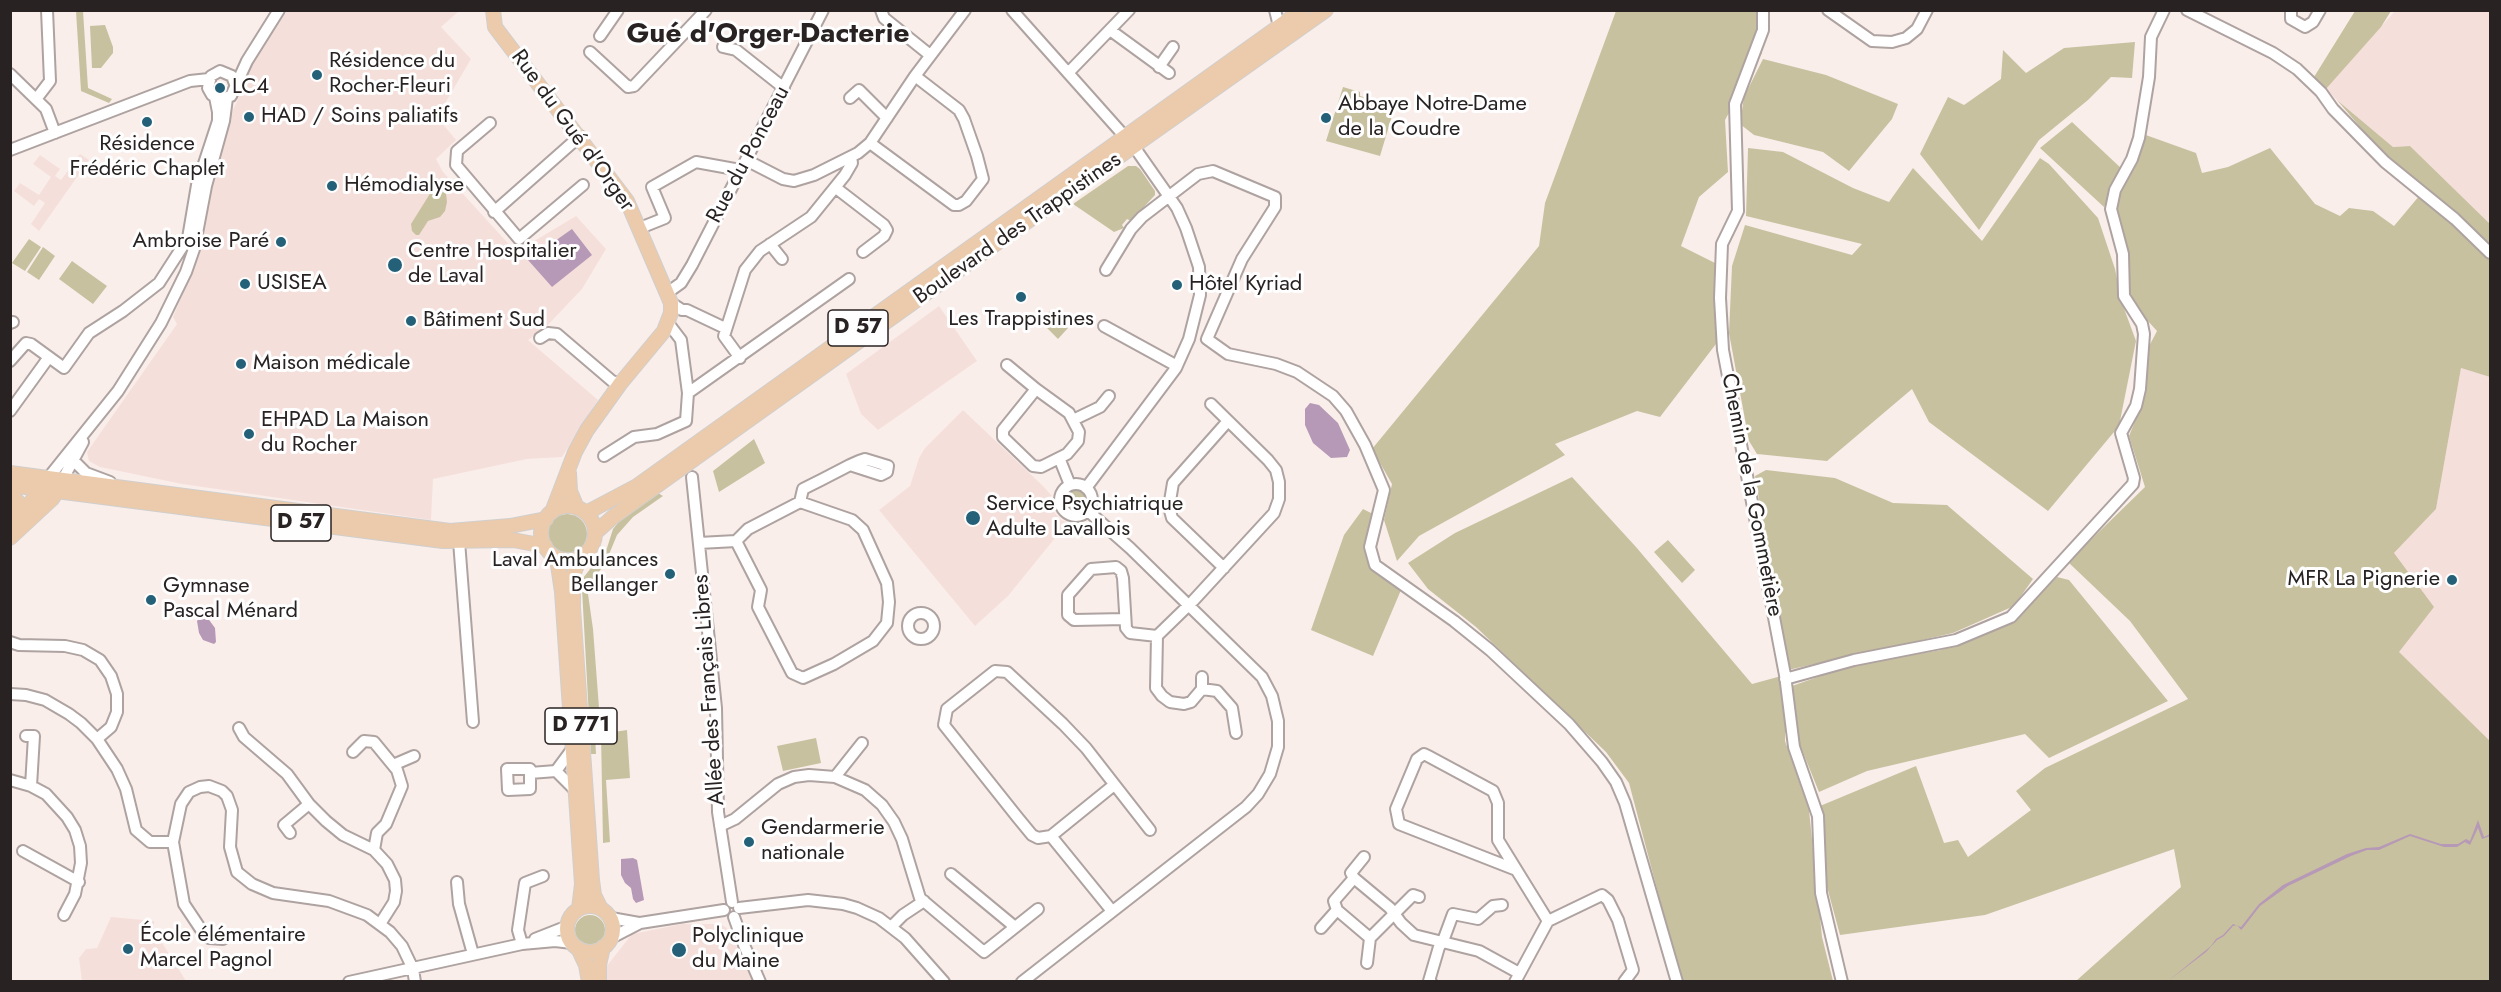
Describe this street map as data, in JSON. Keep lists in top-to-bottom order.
{
  "streets": {
    "main road": [
      "Rue du Gué d'Orger",
      "Boulevard des Trappistines",
      "D 57",
      "D 771"
    ],
    "street": ["Rue du Ponceau", "Chemin de la Gommetière", "Allée des Français Libres"]
  },
  "crossings": [
    ["Rue du Gué d'Orger", "Rue du Ponceau"],
    ["Boulevard des Trappistines", "D 57"],
    ["Boulevard des Trappistines", "D 771"],
    ["D 57", "D 771"]
  ],
  "districts": ["Gué d'Orger-Dacterie"],
  "places": [
    "Résidence du Rocher-Fleuri",
    "LC4",
    "HAD / Soins paliatifs",
    "Abbaye Notre-Dame de la Coudre",
    "Résidence Frédéric Chaplet",
    "Hémodialyse",
    "Ambroise Paré",
    "Centre Hospitalier de Laval",
    "USISEA",
    "Hôtel Kyriad",
    "Les Trappistines",
    "Bâtiment Sud",
    "Maison médicale",
    "EHPAD La Maison du Rocher",
    "Service Psychiatrique Adulte Lavallois",
    "Laval Ambulances Bellanger",
    "MFR La Pignerie",
    "Gymnase Pascal Ménard",
    "Gendarmerie nationale",
    "École élémentaire Marcel Pagnol",
    "Polyclinique du Maine"
  ]
}
